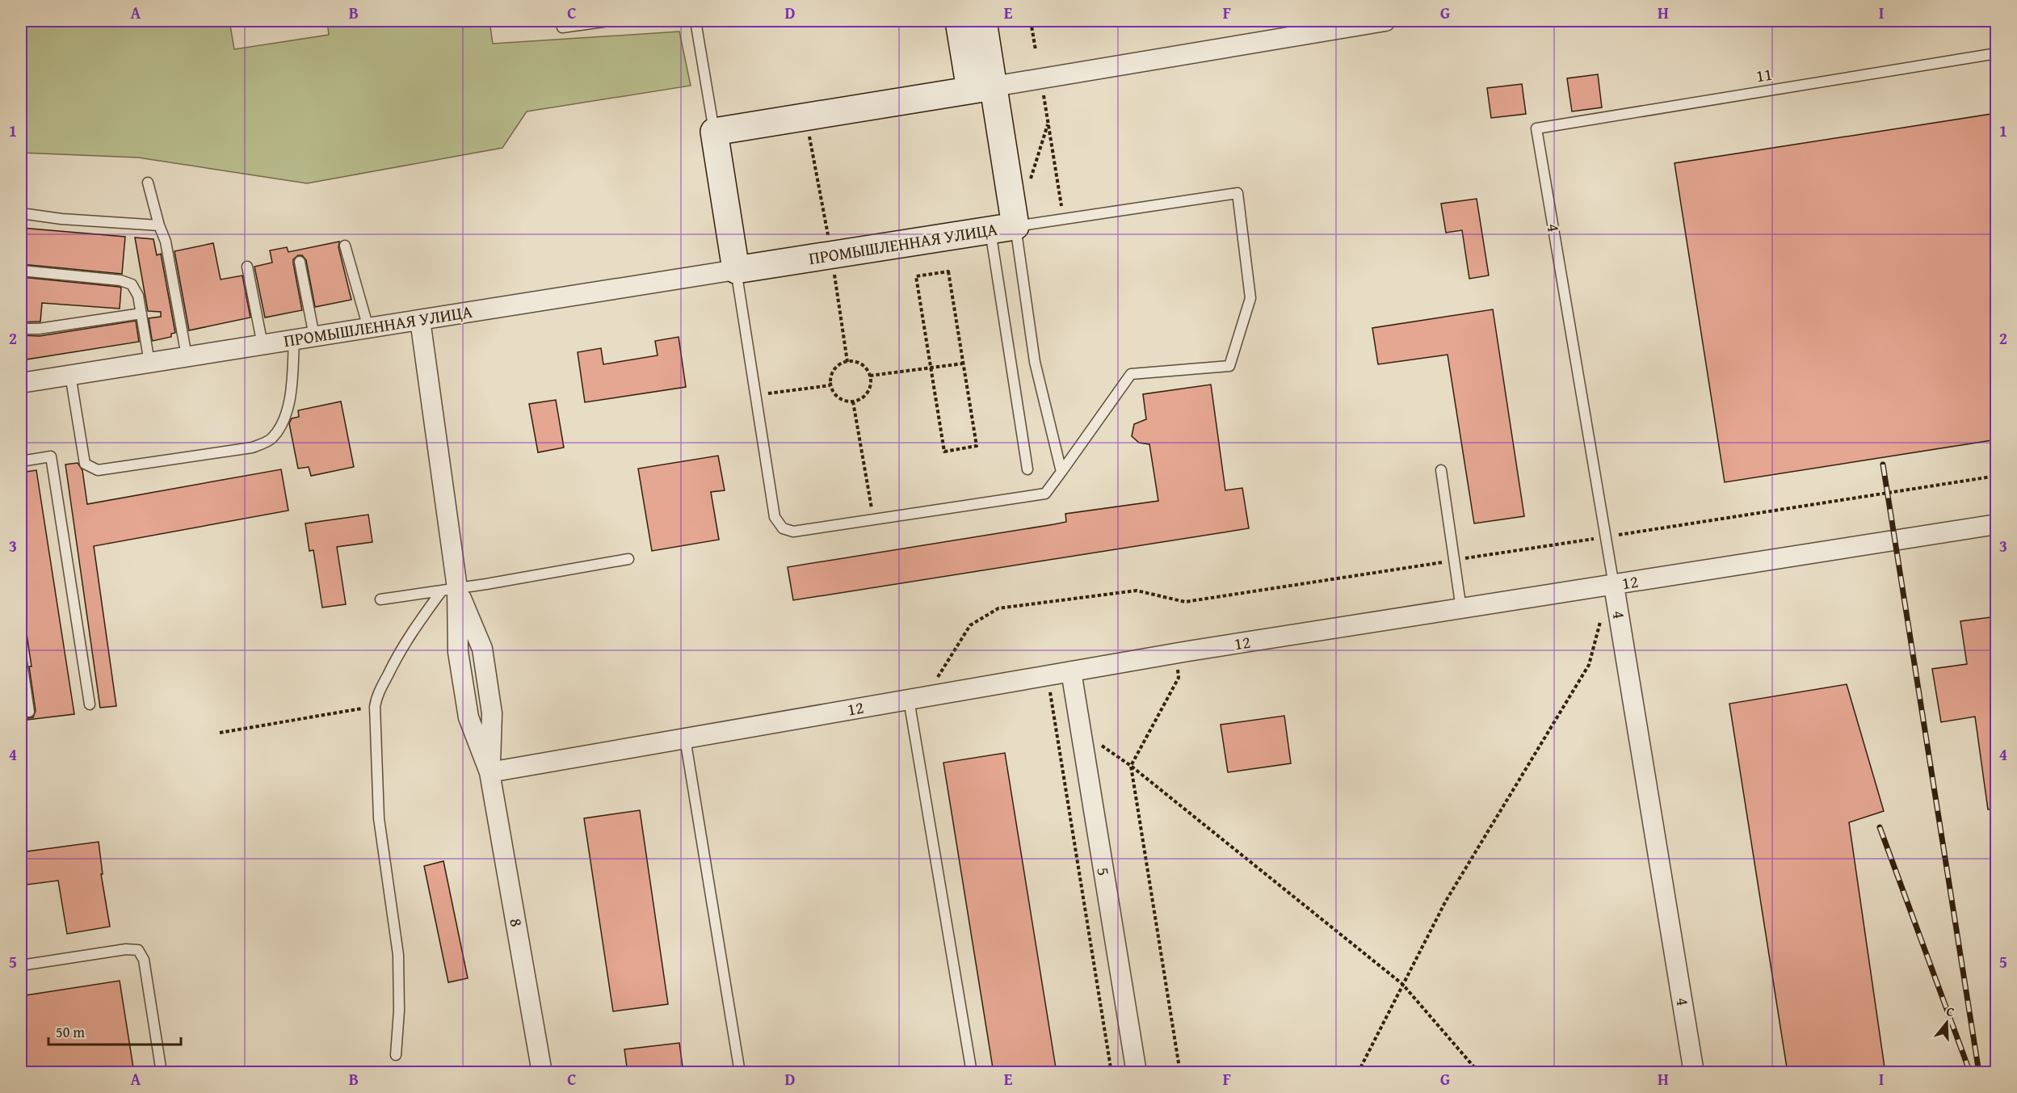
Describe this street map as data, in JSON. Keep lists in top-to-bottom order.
{
  "streets": {
    "street": [
      "4",
      "ПРОМЫШЛЕННАЯ УЛИЦА",
      "12",
      "5",
      "8"
    ],
    "lane": ["11"]
  },
  "crossings": [
    ["11", "4"],
    ["4", "12"],
    ["ПРОМЫШЛЕННАЯ УЛИЦА", "8"],
    ["12", "5"],
    ["12", "8"]
  ],
  "scale_bar": "50 m",
  "north": "top",
  "grid": {
    "columns": [
      "A",
      "B",
      "C",
      "D",
      "E",
      "F",
      "G",
      "H",
      "I"
    ],
    "rows": [
      "1",
      "2",
      "3",
      "4",
      "5"
    ]
  }
}
